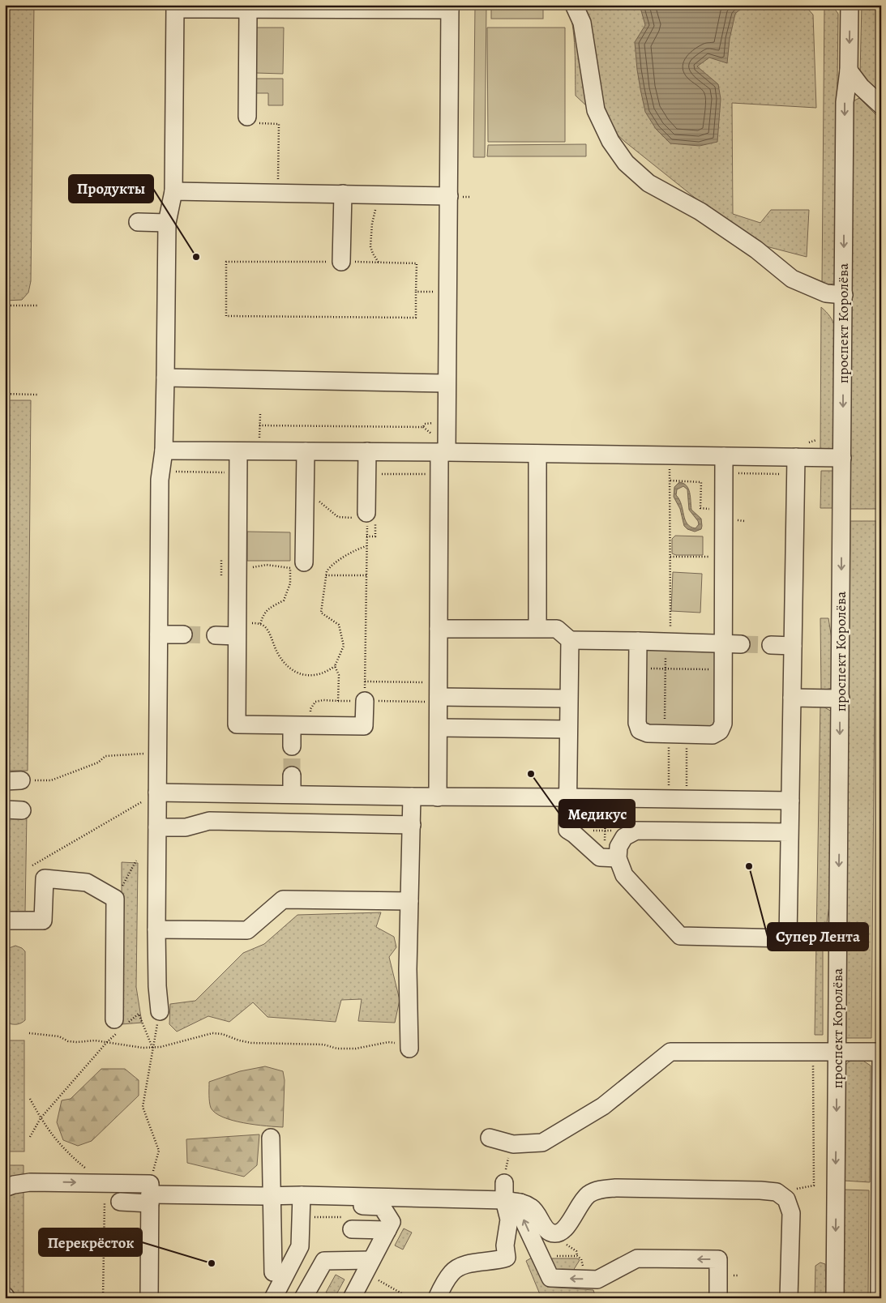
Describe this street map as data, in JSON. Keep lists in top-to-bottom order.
{
  "streets": {
    "street": ["проспект Королёва"]
  },
  "places": [
    "Продукты",
    "Медикус",
    "Супер Лента",
    "Перекрёсток"
  ]
}
